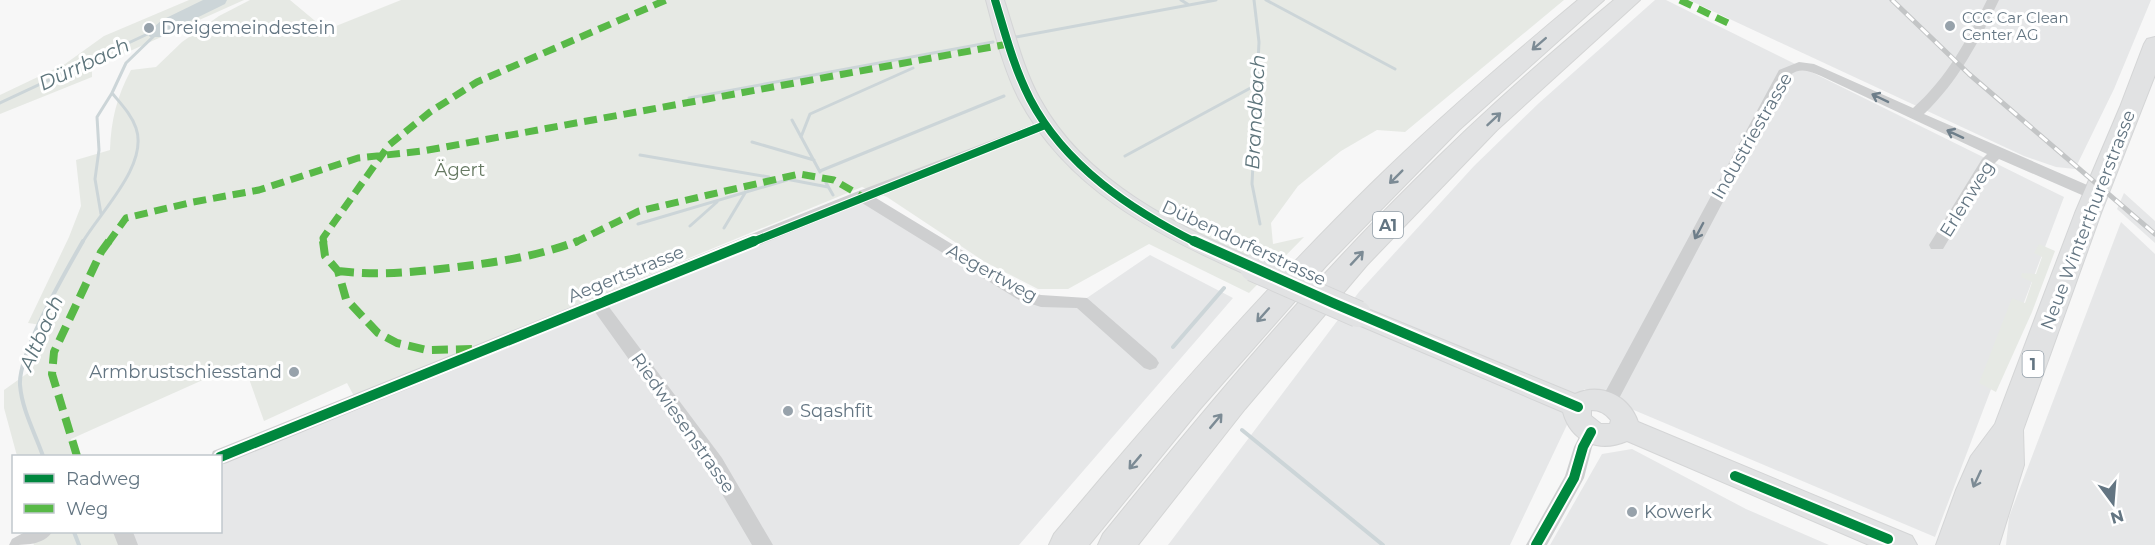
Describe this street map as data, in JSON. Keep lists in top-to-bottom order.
{
  "streets": {
    "highway": ["A1"],
    "main road": ["Neue Winterthurerstrasse", "1"],
    "street": [
      "Industriestrasse",
      "Erlenweg",
      "Dübendorferstrasse",
      "Aegertweg",
      "Aegertstrasse",
      "Riedwiesenstrasse"
    ]
  },
  "crossings": [
    ["Industriestrasse", "Erlenweg"],
    ["Industriestrasse", "Neue Winterthurerstrasse"],
    ["Industriestrasse", "Dübendorferstrasse"],
    ["Dübendorferstrasse", "Aegertstrasse"],
    ["Aegertweg", "Aegertstrasse"],
    ["Aegertstrasse", "Riedwiesenstrasse"]
  ],
  "water": ["Dürrbach", "Brandbach", "Altbach"],
  "parks": ["Ägert"],
  "places": [
    "CCC Car Clean Center AG",
    "Dreigemeindestein",
    "Armbrustschiesstand",
    "Sqashfit",
    "Kowerk"
  ],
  "legend": ["Radweg", "Weg"],
  "north": "bottom"
}
